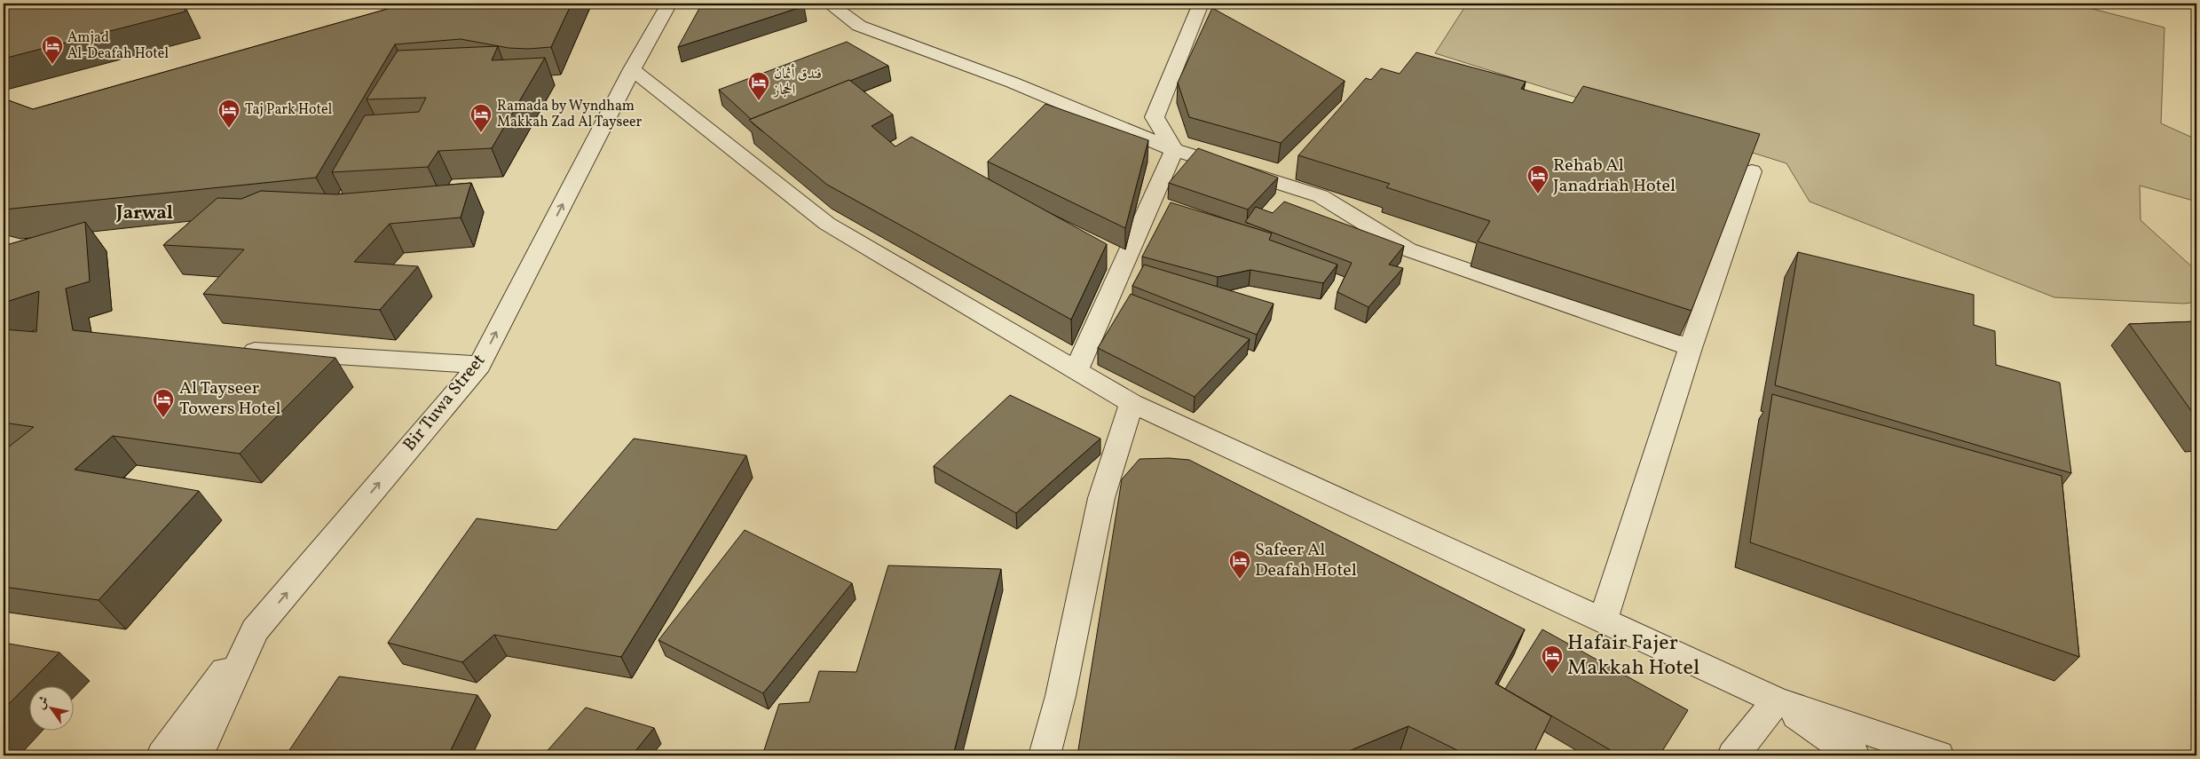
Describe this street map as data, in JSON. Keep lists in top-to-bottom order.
{
  "streets": {
    "street": ["Bir Tuwa Street"]
  },
  "one_way": ["Bir Tuwa Street"],
  "districts": ["Jarwal"],
  "places": {
    "hotel": [
      "Amjad Al-Deafah Hotel",
      "فندق أثمان الحجاز",
      "Taj Park Hotel",
      "Ramada by Wyndham Makkah Zad Al Tayseer",
      "Rehab Al Janadriah Hotel",
      "Al Tayseer Towers Hotel",
      "Safeer Al Deafah Hotel",
      "Hafair Fajer Makkah Hotel"
    ]
  },
  "north": "top left"
}
